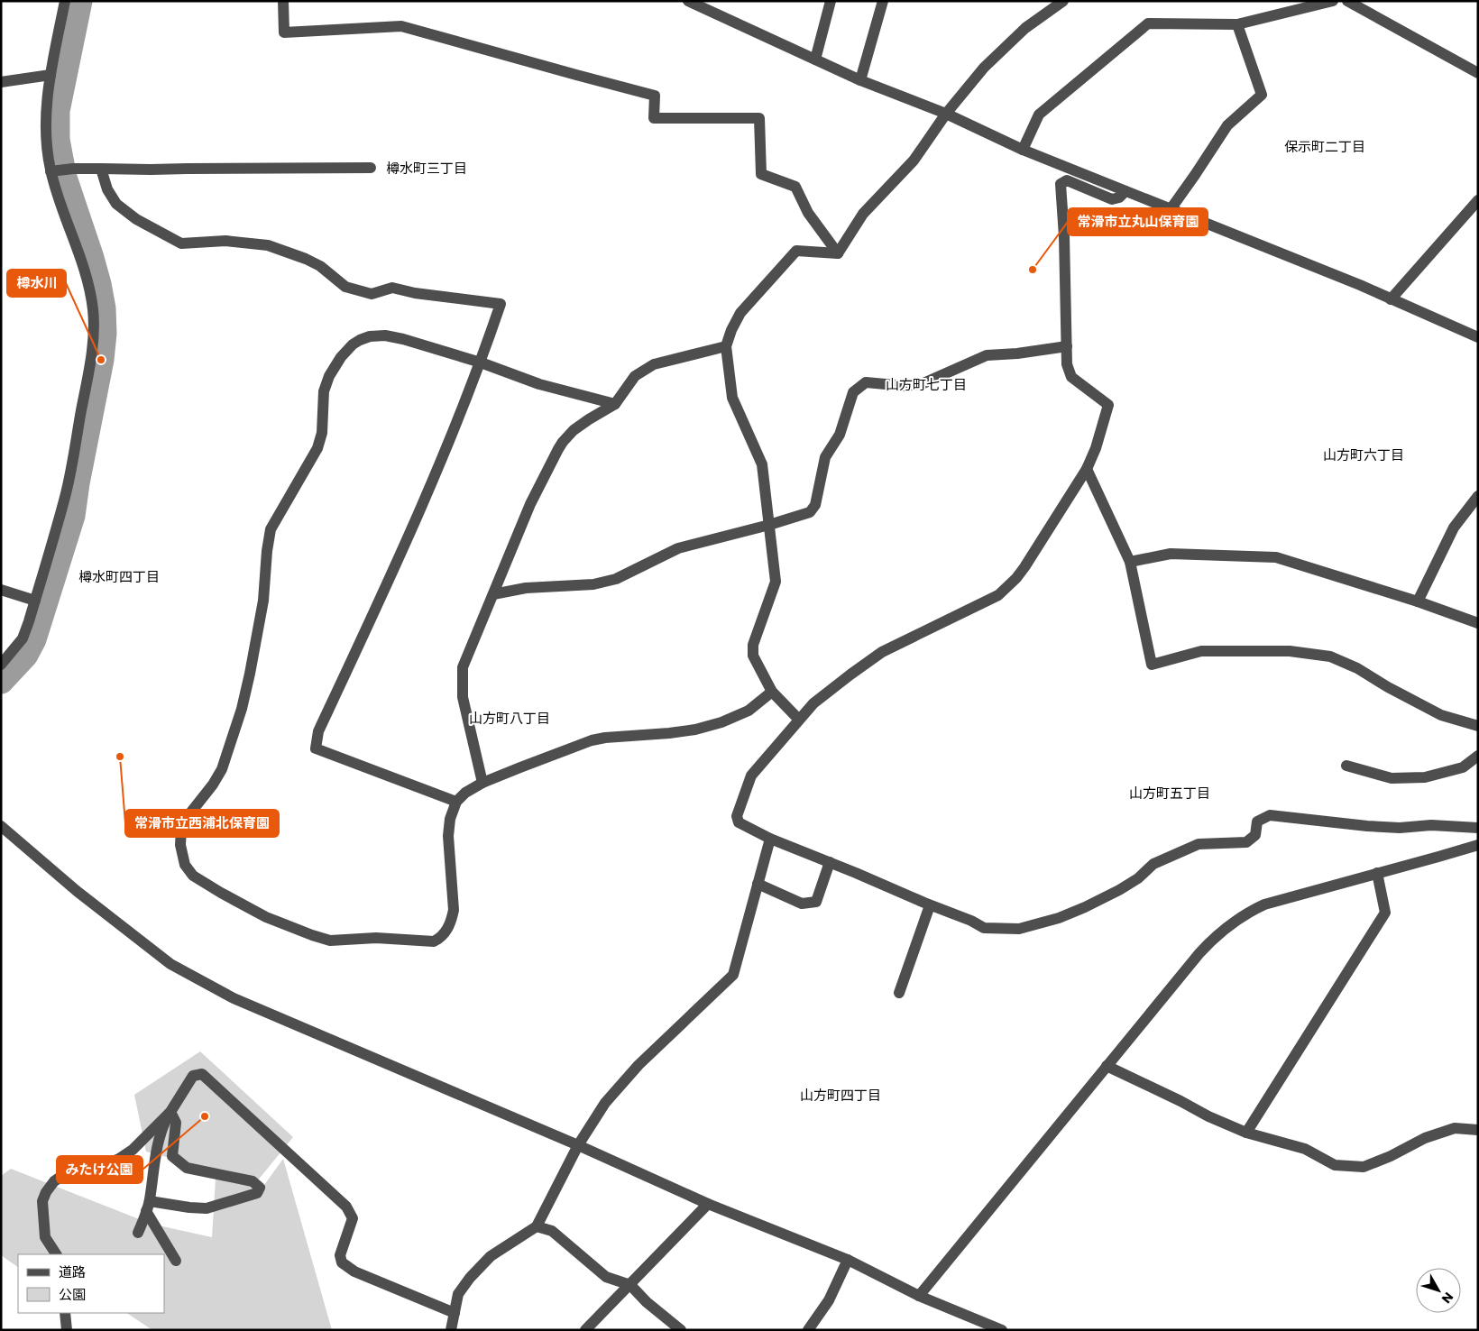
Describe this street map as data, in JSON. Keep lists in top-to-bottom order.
{
  "districts": [
    "保示町二丁目",
    "樽水町三丁目",
    "山方町七丁目",
    "山方町六丁目",
    "樽水町四丁目",
    "山方町八丁目",
    "山方町五丁目",
    "山方町四丁目"
  ],
  "places": [
    "常滑市立丸山保育園",
    "樽水川",
    "常滑市立西浦北保育園",
    "みたけ公園"
  ],
  "legend": ["道路", "公園"],
  "north": "bottom right"
}
